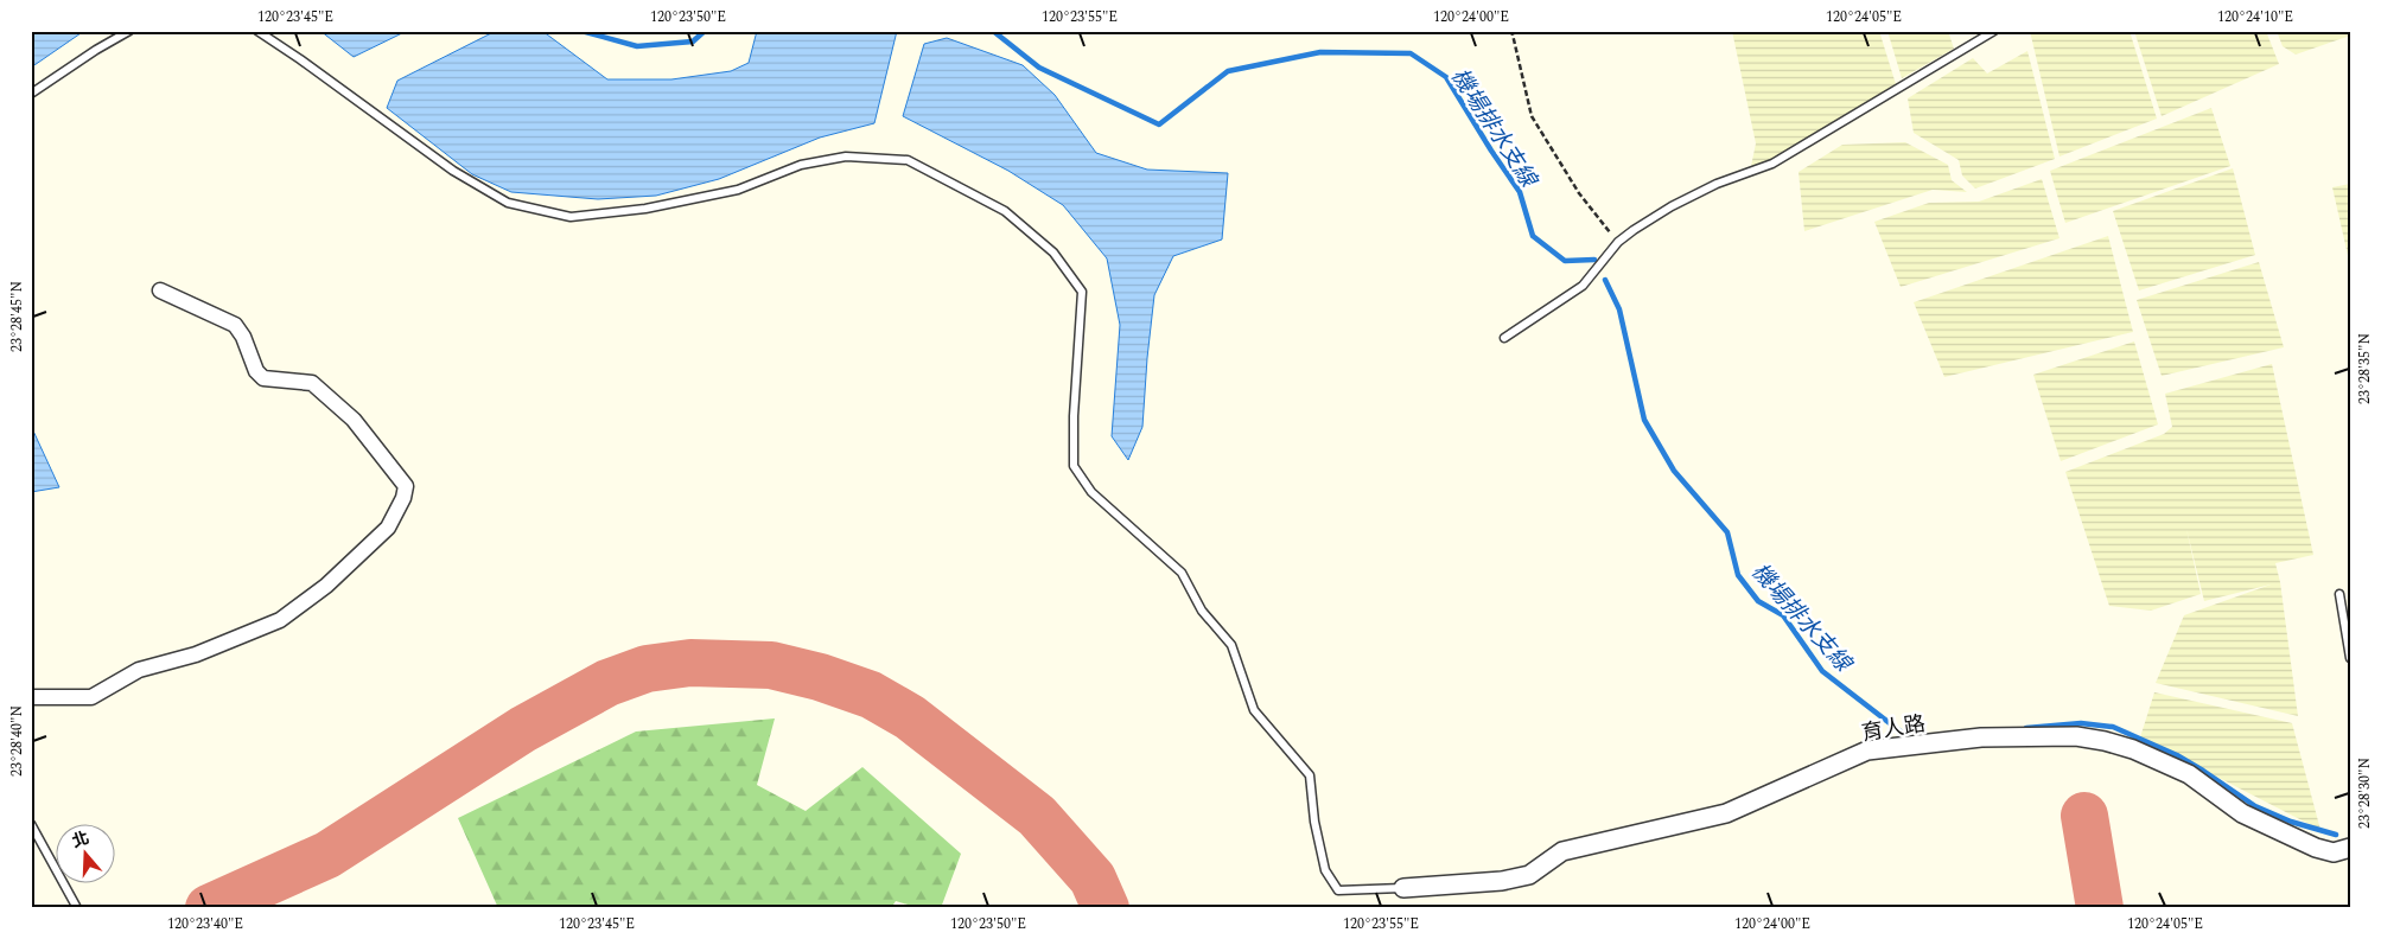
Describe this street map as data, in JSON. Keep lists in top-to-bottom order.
{
  "streets": {
    "street": ["育人路"]
  },
  "water": ["機場排水支線"],
  "north": "top",
  "coordinates": [
    "120°23'45\"E",
    "120°23'50\"E",
    "120°23'55\"E",
    "120°24'00\"E",
    "120°24'05\"E",
    "120°24'10\"E",
    "23°28'45\"N",
    "23°28'35\"N",
    "23°28'40\"N",
    "23°28'30\"N",
    "120°23'40\"E"
  ]
}
